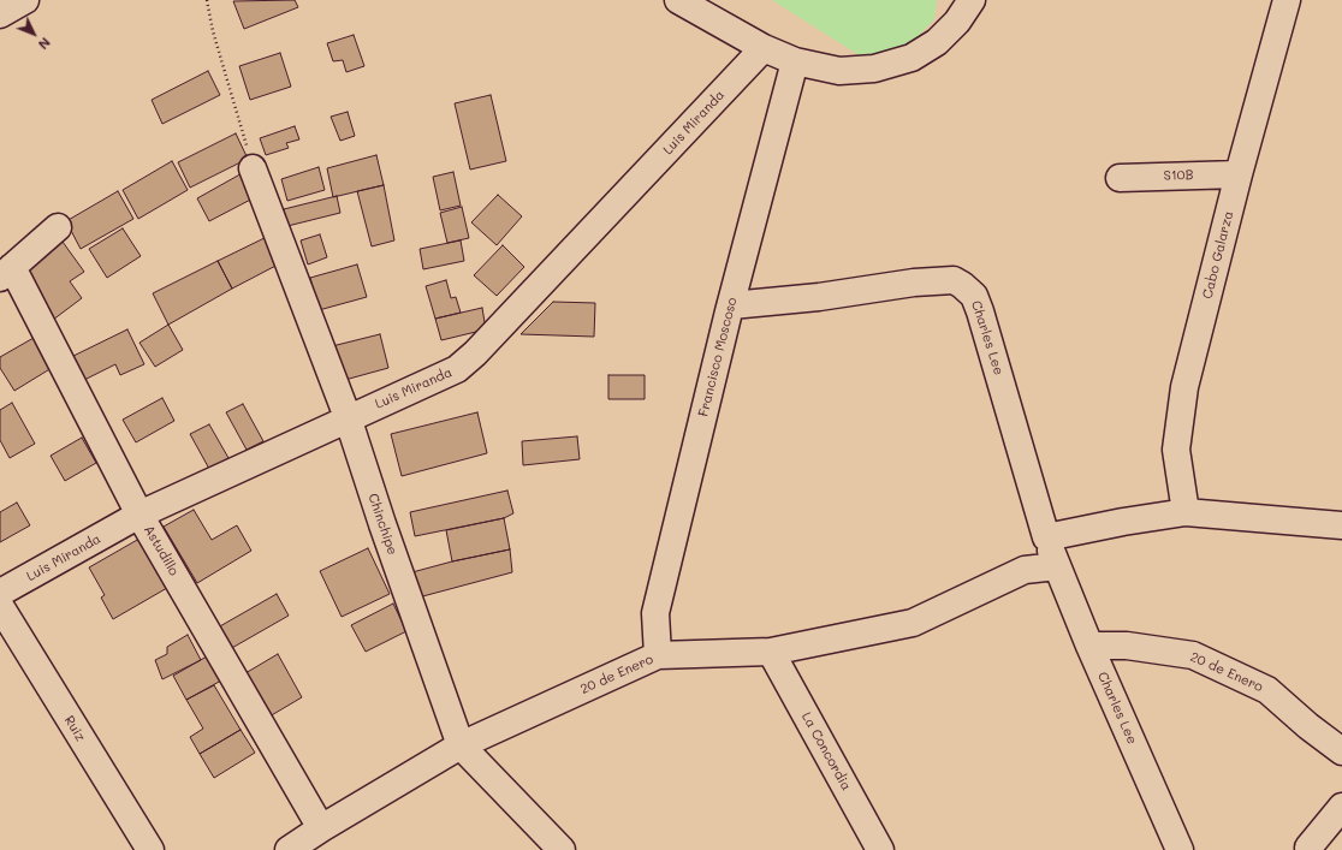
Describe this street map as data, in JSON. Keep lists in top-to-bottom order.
{
  "streets": {
    "street": [
      "Luis Miranda",
      "S10B",
      "Cabo Galarza",
      "Charles Lee",
      "Francisco Moscoso",
      "Chinchipe",
      "Astudillo",
      "20 de Enero",
      "Ruiz",
      "La Concordia"
    ]
  },
  "crossings": [
    ["Luis Miranda", "Chinchipe"],
    ["Luis Miranda", "Astudillo"],
    ["S10B", "Cabo Galarza"],
    ["Charles Lee", "Francisco Moscoso"],
    ["Charles Lee", "20 de Enero"],
    ["Francisco Moscoso", "20 de Enero"],
    ["Chinchipe", "20 de Enero"],
    ["Astudillo", "20 de Enero"],
    ["20 de Enero", "La Concordia"]
  ],
  "north": "bottom right"
}
